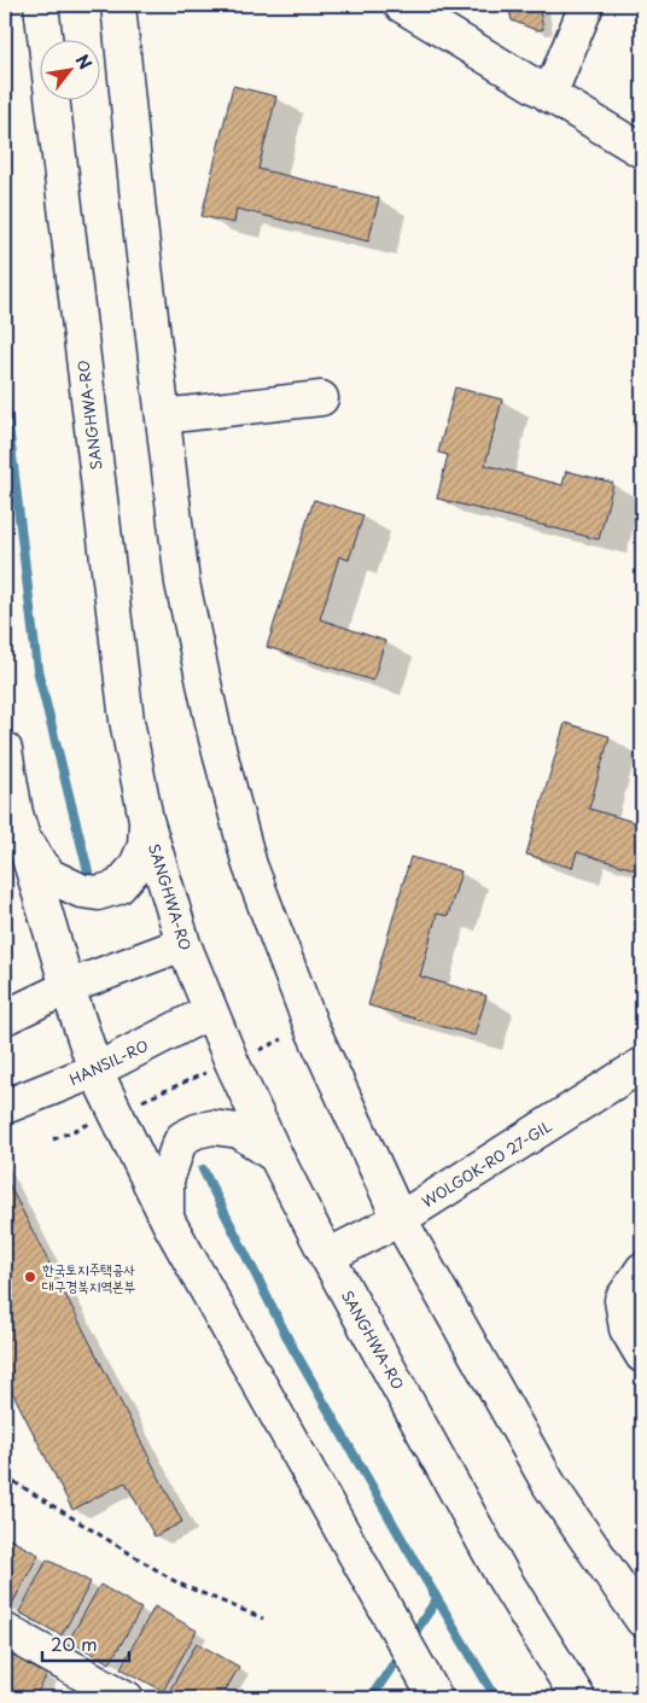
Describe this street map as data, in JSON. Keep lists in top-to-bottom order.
{
  "streets": {
    "main road": ["SANGHWA-RO", "HANSIL-RO", "WOLGOK-RO 27-GIL"]
  },
  "crossings": [
    ["SANGHWA-RO", "HANSIL-RO"],
    ["SANGHWA-RO", "WOLGOK-RO 27-GIL"]
  ],
  "places": ["한국토지주택공사 대구경북지역본부"],
  "scale_bar": "20 m",
  "north": "top right"
}
